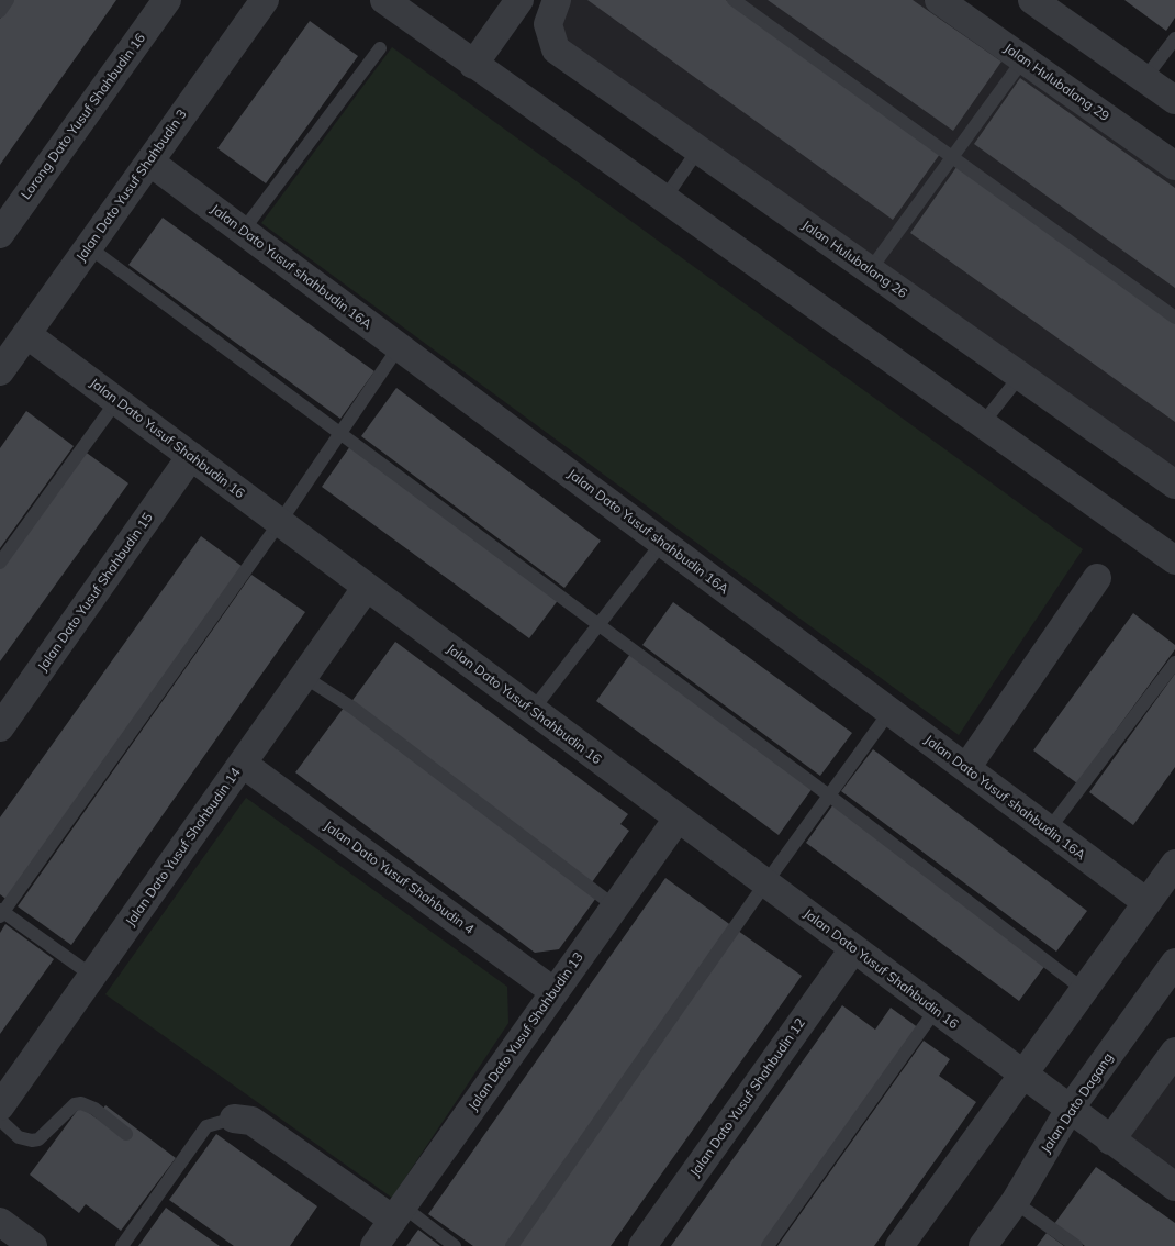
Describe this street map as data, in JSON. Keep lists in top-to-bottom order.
{
  "streets": {
    "street": [
      "Jalan Hulubalang 29",
      "Lorong Dato Yusuf Shahbudin 16",
      "Jalan Dato Yusuf Shahbudin 3",
      "Jalan Hulubalang 26",
      "Jalan Dato Yusuf shahbudin 16A",
      "Jalan Dato Yusuf Shahbudin 16",
      "Jalan Dato Yusuf Shahbudin 15",
      "Jalan Dato Yusuf Shahbudin 14",
      "Jalan Dato Yusuf Shahbudin 4",
      "Jalan Dato Yusuf Shahbudin 13",
      "Jalan Dato Yusuf Shahbudin 12",
      "Jalan Dato Dagang"
    ]
  },
  "crossings": [
    ["Jalan Dato Yusuf Shahbudin 3", "Jalan Dato Yusuf shahbudin 16A"],
    ["Jalan Dato Yusuf Shahbudin 3", "Jalan Dato Yusuf Shahbudin 16"],
    ["Jalan Dato Yusuf Shahbudin 16", "Jalan Dato Yusuf Shahbudin 15"],
    ["Jalan Dato Yusuf Shahbudin 16", "Jalan Dato Yusuf Shahbudin 14"],
    ["Jalan Dato Yusuf Shahbudin 16", "Jalan Dato Yusuf Shahbudin 13"],
    ["Jalan Dato Yusuf Shahbudin 16", "Jalan Dato Yusuf Shahbudin 12"],
    ["Jalan Dato Yusuf Shahbudin 16", "Jalan Dato Dagang"],
    ["Jalan Dato Yusuf Shahbudin 14", "Jalan Dato Yusuf Shahbudin 4"],
    ["Jalan Dato Yusuf Shahbudin 4", "Jalan Dato Yusuf Shahbudin 13"]
  ]
}
